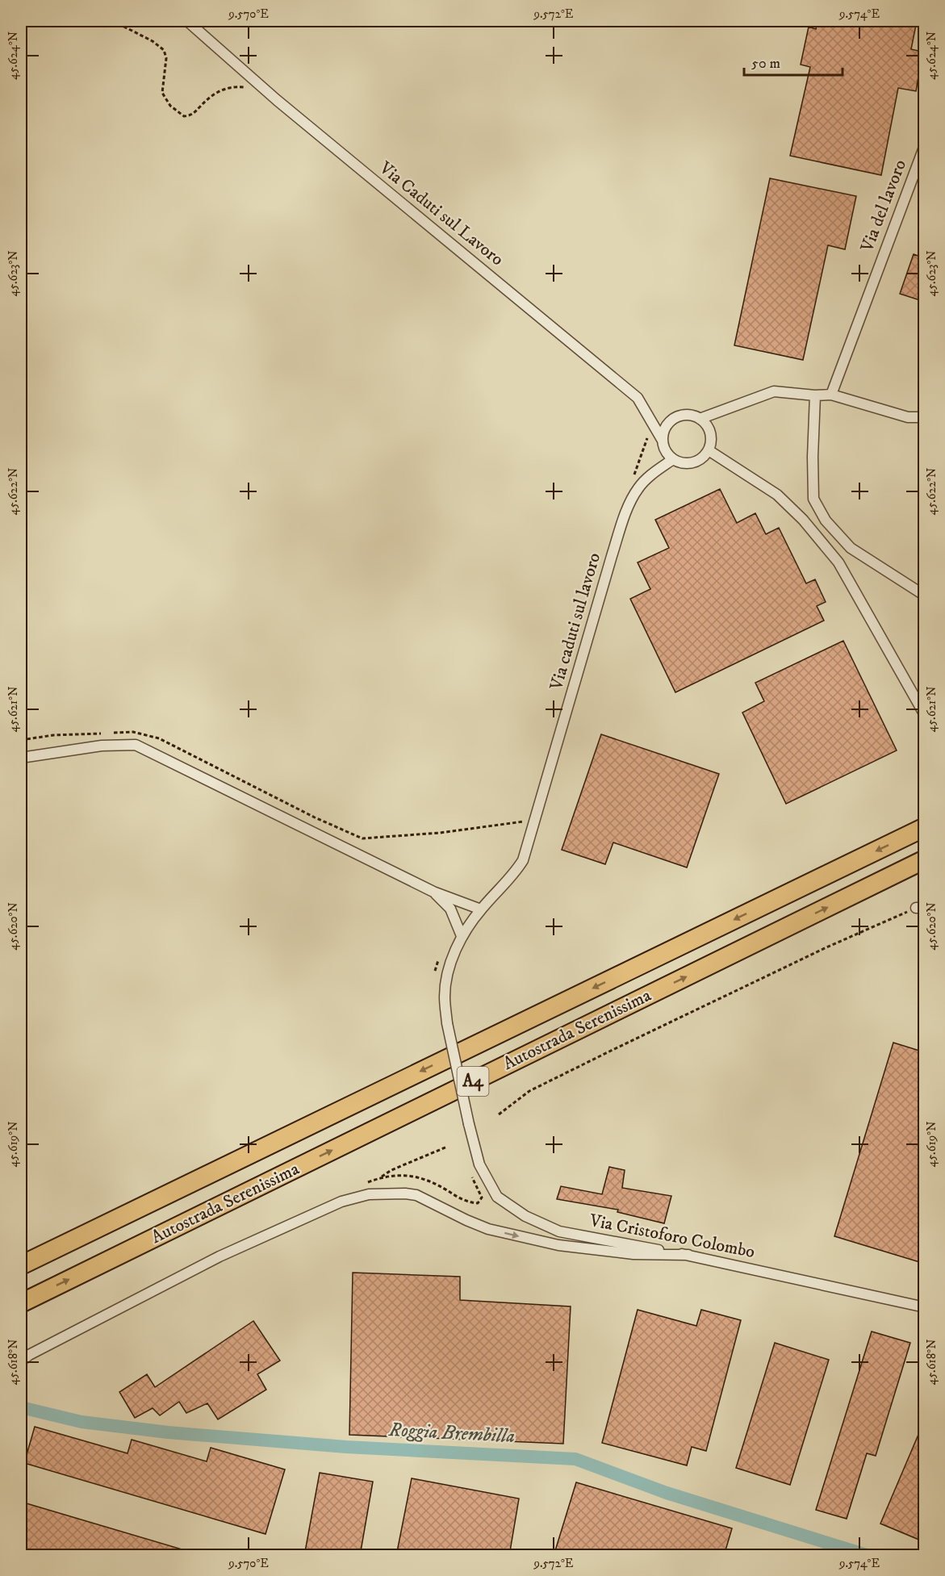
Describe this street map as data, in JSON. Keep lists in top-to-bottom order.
{
  "streets": {
    "highway": ["Autostrada Serenissima", "A4"],
    "street": [
      "Via del lavoro",
      "Via Caduti sul Lavoro",
      "Via caduti sul lavoro",
      "Via Cristoforo Colombo"
    ]
  },
  "crossings": [
    ["Via Caduti sul Lavoro", "Via caduti sul lavoro"],
    ["Via caduti sul lavoro", "Via Cristoforo Colombo"]
  ],
  "water": ["Roggia Brembilla"],
  "scale_bar": "50 m",
  "coordinates": [
    "9.570°E",
    "9.572°E",
    "9.574°E",
    "45.624°N",
    "45.623°N",
    "45.622°N",
    "45.621°N",
    "45.620°N",
    "45.619°N",
    "45.618°N"
  ]
}
